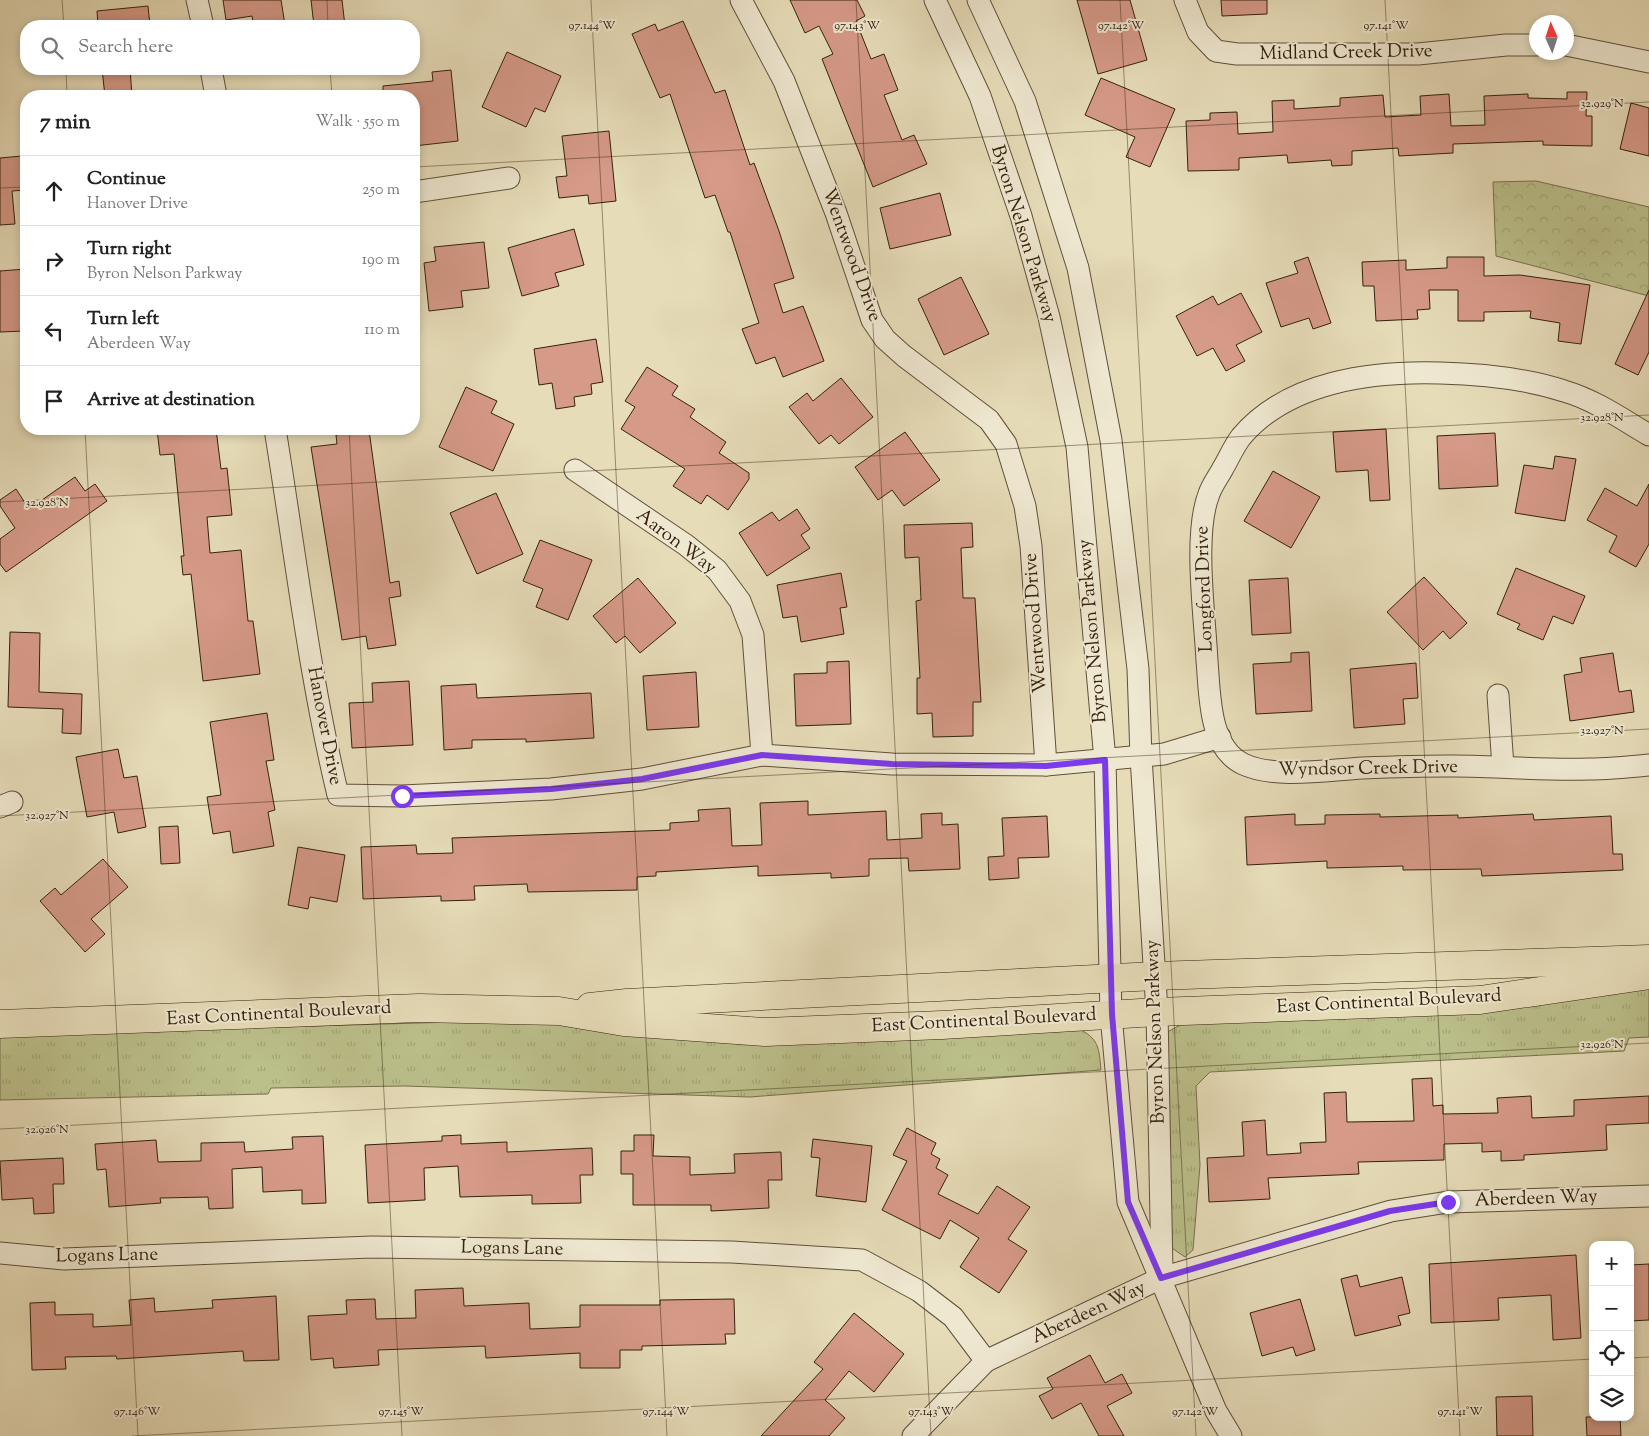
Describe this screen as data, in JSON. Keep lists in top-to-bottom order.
{
  "streets": {
    "main road": ["East Continental Boulevard"],
    "street": [
      "Midland Creek Drive",
      "Byron Nelson Parkway",
      "Wentwood Drive",
      "Aaron Way",
      "Longford Drive",
      "Hanover Drive",
      "Wyndsor Creek Drive",
      "Aberdeen Way",
      "Logans Lane"
    ]
  },
  "crossings": [
    ["Byron Nelson Parkway", "Hanover Drive"],
    ["Byron Nelson Parkway", "East Continental Boulevard"],
    ["Byron Nelson Parkway", "Aberdeen Way"],
    ["Wentwood Drive", "Hanover Drive"],
    ["Aaron Way", "Hanover Drive"],
    ["Longford Drive", "Wyndsor Creek Drive"],
    ["Aberdeen Way", "Logans Lane"]
  ],
  "north": "top",
  "page": {
    "search": "Search here",
    "heading": ["7 min", "Walk · 550 m"],
    "list": [
      ["Continue", "Hanover Drive", "250 m"],
      ["Turn right", "Byron Nelson Parkway", "190 m"],
      ["Turn left", "Aberdeen Way", "110 m"],
      "Arrive at destination"
    ],
    "map_buttons": ["+", "−"]
  },
  "coordinates": [
    "97.144°W",
    "97.143°W",
    "97.142°W",
    "97.141°W",
    "32.929°N",
    "32.928°N",
    "32.927°N",
    "32.926°N",
    "97.146°W",
    "97.145°W"
  ]
}
